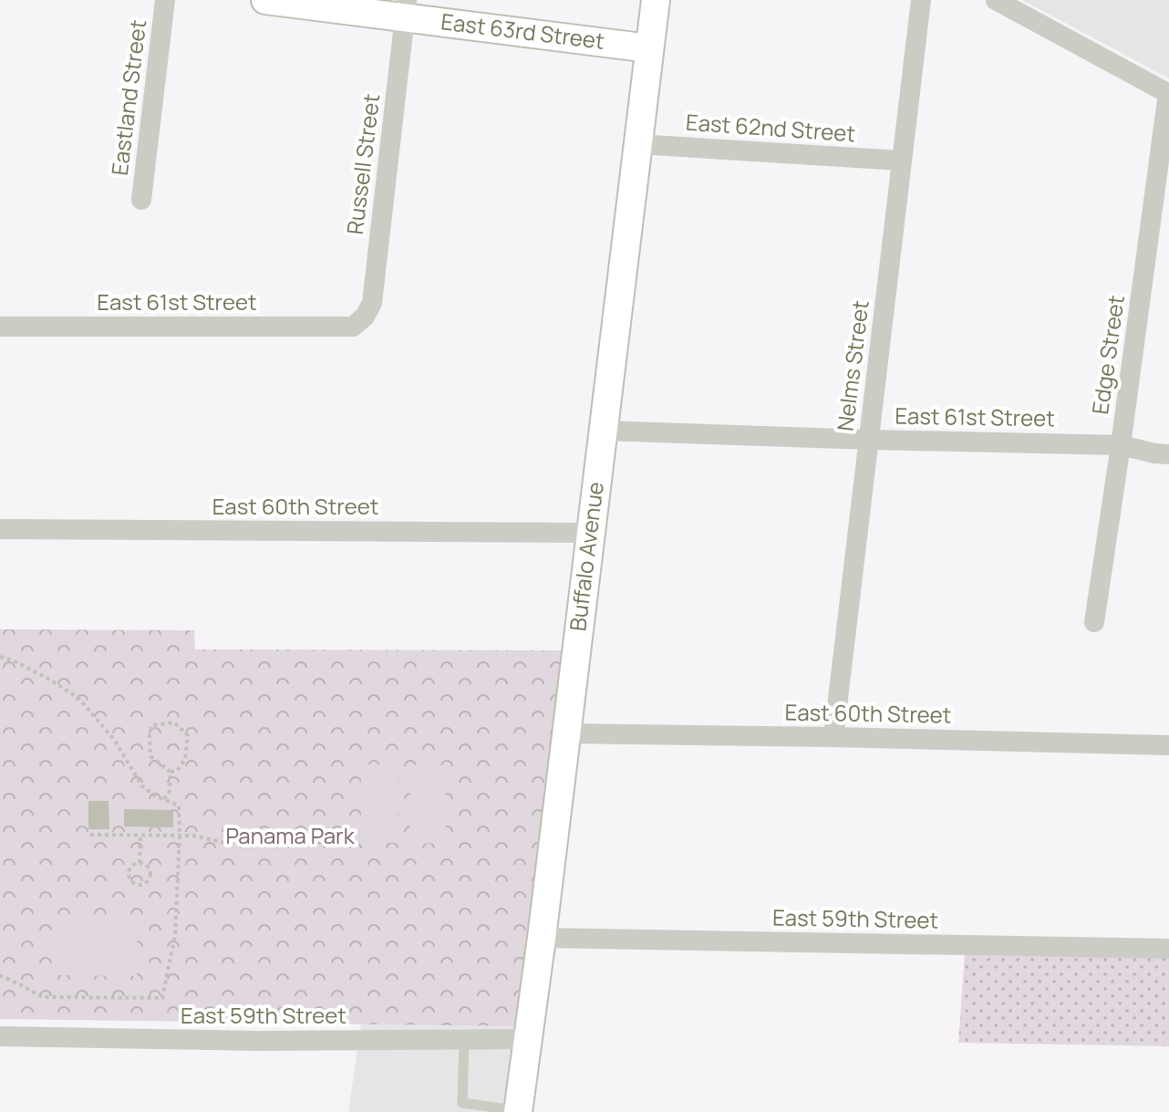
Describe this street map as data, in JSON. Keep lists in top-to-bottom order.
{
  "streets": {
    "street": [
      "East 63rd Street",
      "Eastland Street",
      "East 62nd Street",
      "Russell Street",
      "East 61st Street",
      "Edge Street",
      "Nelms Street",
      "East 60th Street",
      "Buffalo Avenue",
      "East 59th Street"
    ]
  },
  "crossings": [
    ["East 63rd Street", "Russell Street"],
    ["East 63rd Street", "Buffalo Avenue"],
    ["East 62nd Street", "Nelms Street"],
    ["East 62nd Street", "Buffalo Avenue"],
    ["Russell Street", "East 61st Street"],
    ["East 61st Street", "Edge Street"],
    ["East 61st Street", "Nelms Street"],
    ["East 61st Street", "Buffalo Avenue"],
    ["Nelms Street", "East 60th Street"],
    ["East 60th Street", "Buffalo Avenue"],
    ["Buffalo Avenue", "East 59th Street"]
  ],
  "parks": ["Panama Park"]
}
